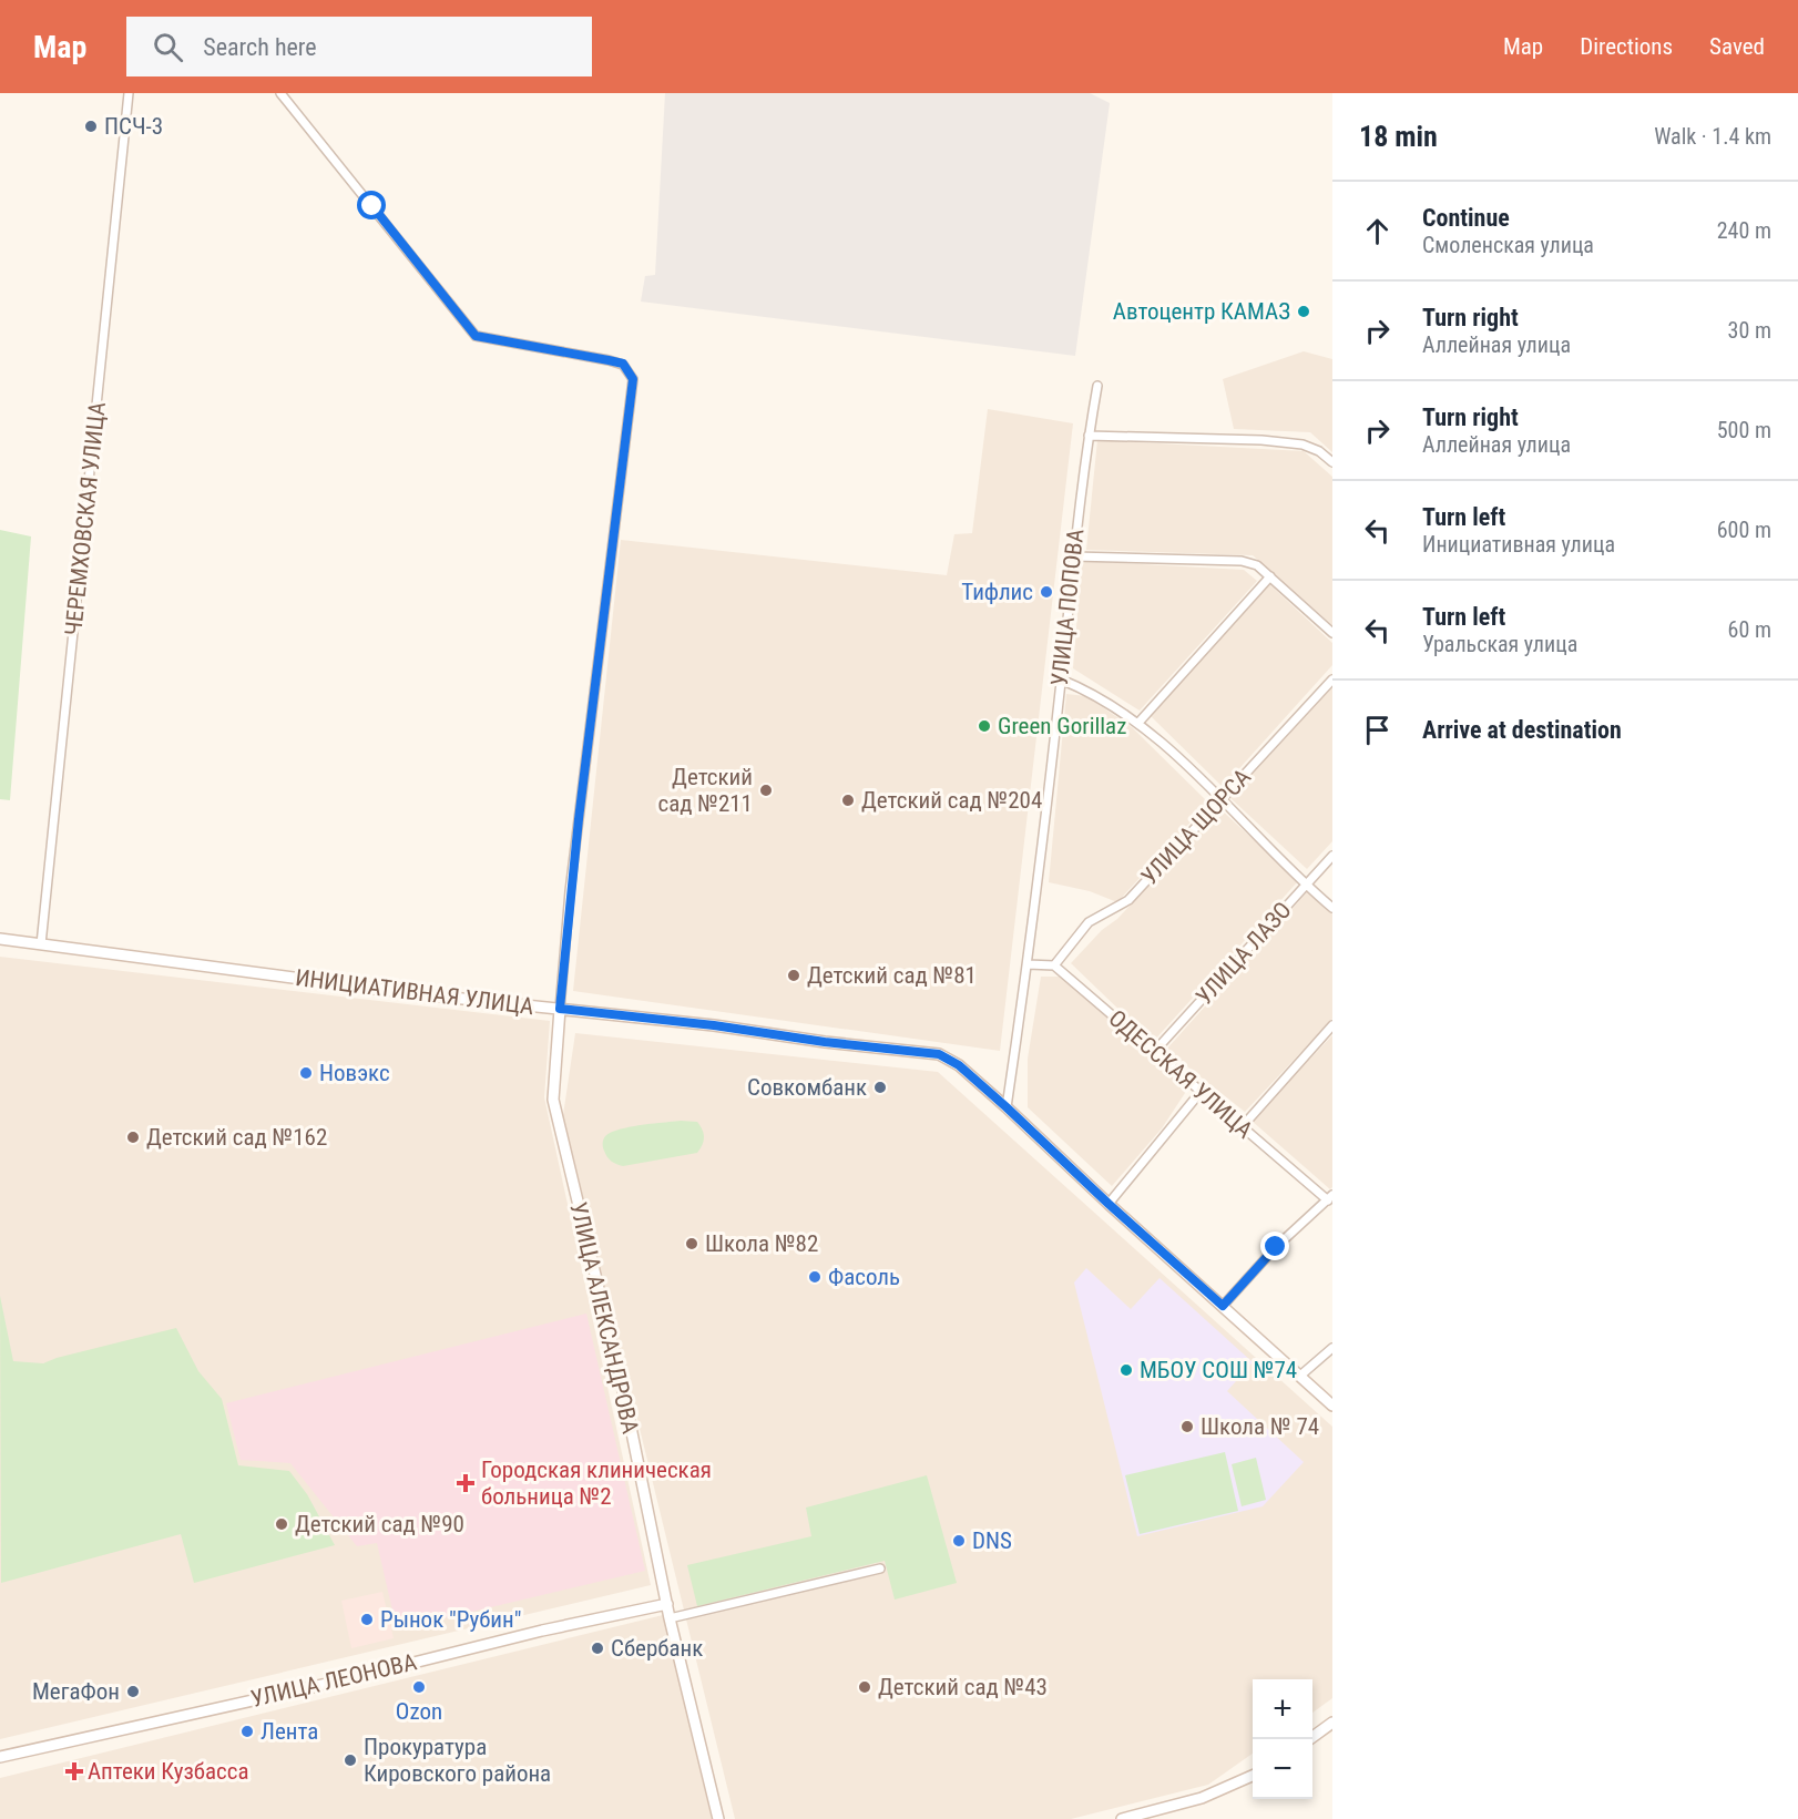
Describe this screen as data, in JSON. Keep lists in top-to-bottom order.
{
  "streets": {
    "main road": ["ИНИЦИАТИВНАЯ УЛИЦА", "УЛИЦА АЛЕКСАНДРОВА", "УЛИЦА ЛЕОНОВА"],
    "street": [
      "ЧЕРЕМХОВСКАЯ УЛИЦА",
      "УЛИЦА ПОПОВА",
      "УЛИЦА ЩОРСА",
      "УЛИЦА ЛАЗО",
      "ОДЕССКАЯ УЛИЦА"
    ]
  },
  "crossings": [
    ["ЧЕРЕМХОВСКАЯ УЛИЦА", "ИНИЦИАТИВНАЯ УЛИЦА"],
    ["УЛИЦА ПОПОВА", "ИНИЦИАТИВНАЯ УЛИЦА"],
    ["УЛИЦА ЩОРСА", "ОДЕССКАЯ УЛИЦА"],
    ["УЛИЦА ЛАЗО", "ОДЕССКАЯ УЛИЦА"],
    ["ИНИЦИАТИВНАЯ УЛИЦА", "УЛИЦА АЛЕКСАНДРОВА"],
    ["УЛИЦА АЛЕКСАНДРОВА", "УЛИЦА ЛЕОНОВА"]
  ],
  "places": {
    "other": [
      "ПСЧ-3",
      "Автоцентр КАМАЗ",
      "Тифлис",
      "Green Gorillaz",
      "Детский сад №211",
      "Детский сад №204",
      "Детский сад №81",
      "Новэкс",
      "Совкомбанк",
      "Детский сад №162",
      "Школа №82",
      "Фасоль",
      "МБОУ СОШ №74",
      "Школа № 74",
      "Детский сад №90",
      "DNS",
      "Рынок \"Рубин\"",
      "Сбербанк",
      "Ozon",
      "Детский сад №43",
      "МегаФон",
      "Лента",
      "Прокуратура Кировского района"
    ],
    "health": ["Городская клиническая больница №2", "Аптеки Кузбасса"]
  },
  "page": {
    "header": "Map",
    "search": "Search here",
    "nav": ["Map", "Directions", "Saved"],
    "heading": ["18 min", "Walk · 1.4 km"],
    "list": [
      ["Continue", "Смоленская улица", "240 m"],
      ["Turn right", "Аллейная улица", "30 m"],
      ["Turn right", "Аллейная улица", "500 m"],
      ["Turn left", "Инициативная улица", "600 m"],
      ["Turn left", "Уральская улица", "60 m"],
      "Arrive at destination"
    ],
    "map_buttons": ["+", "−"]
  }
}
